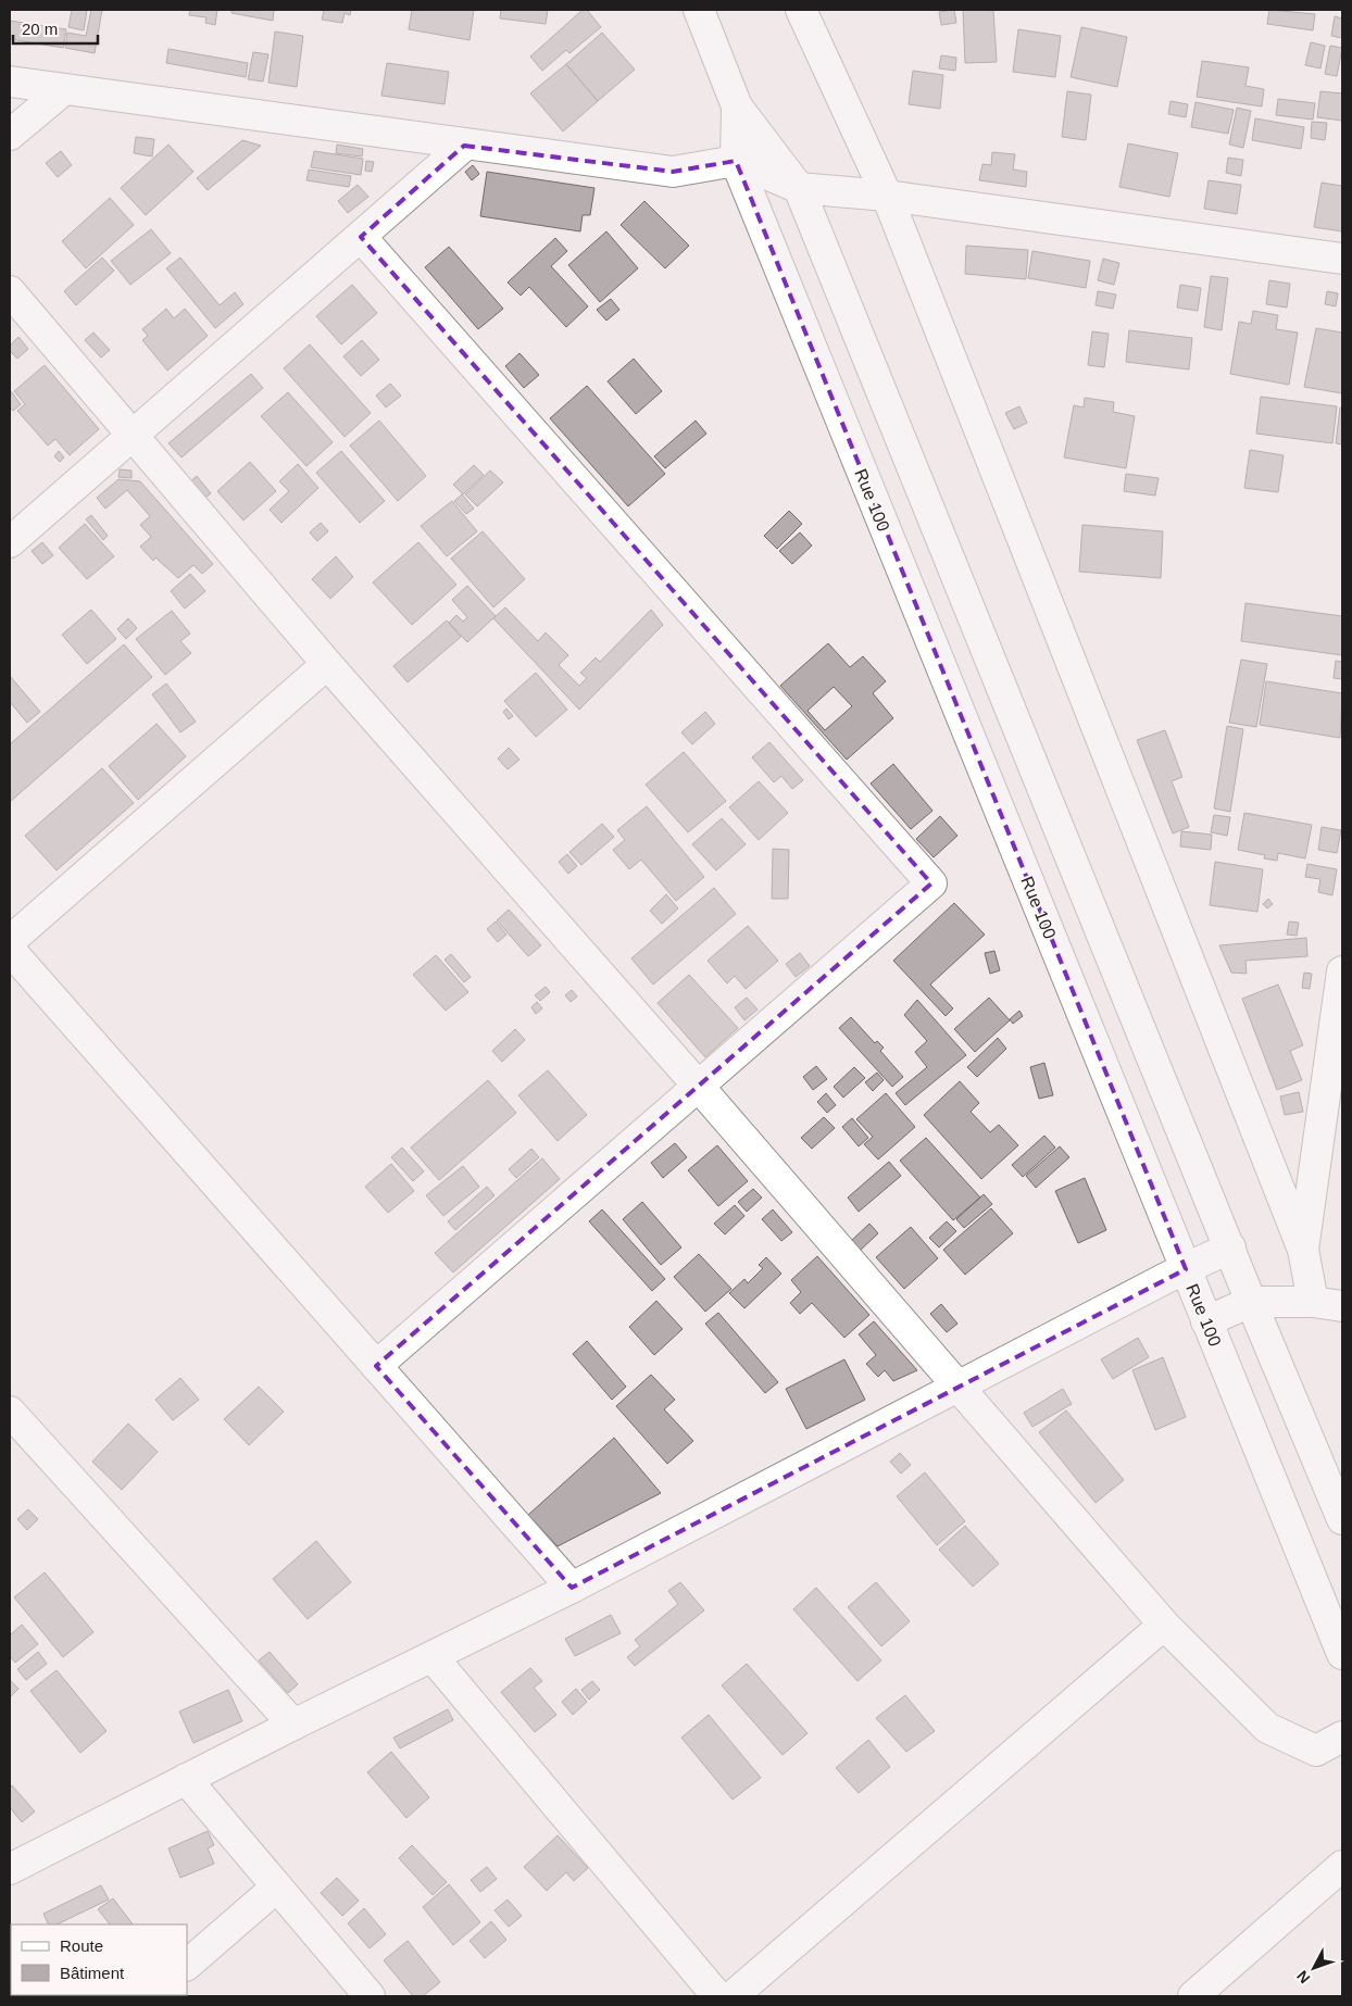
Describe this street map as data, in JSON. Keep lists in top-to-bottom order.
{
  "streets": {
    "street": ["Rue 100"]
  },
  "legend": ["Route", "Bâtiment"],
  "scale_bar": "20 m",
  "north": "bottom left"
}
